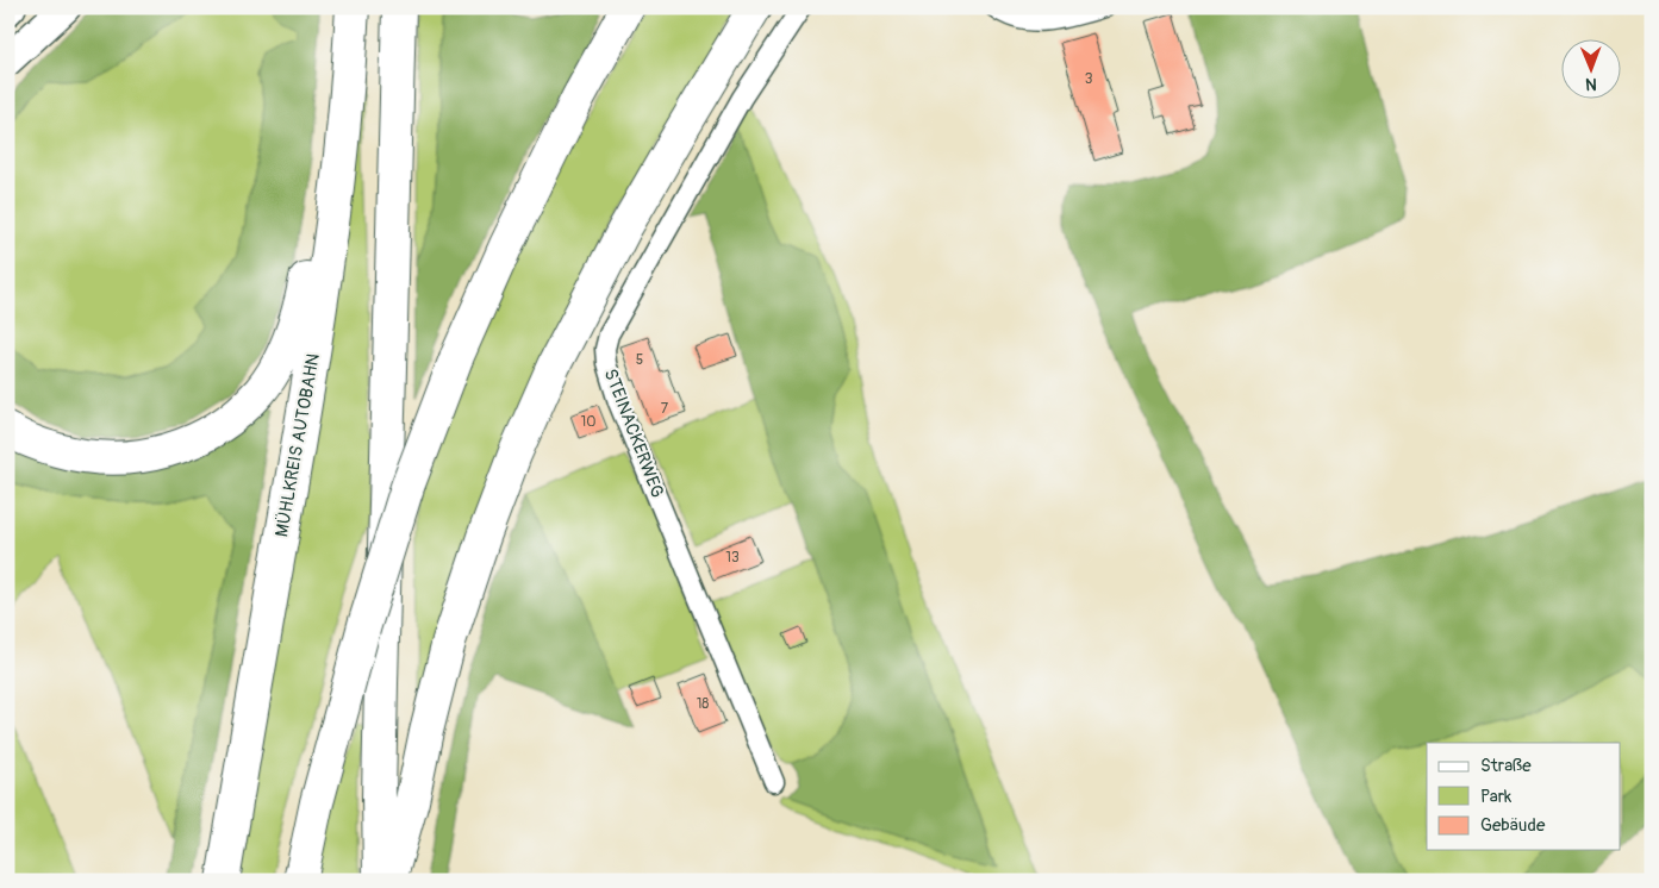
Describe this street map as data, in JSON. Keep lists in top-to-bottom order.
{
  "streets": {
    "highway": ["MÜHLKREIS AUTOBAHN"],
    "street": ["STEINACKERWEG"]
  },
  "house_numbers": [
    "3",
    "5",
    "7",
    "10",
    "13",
    "18"
  ],
  "legend": ["Straße", "Park", "Gebäude"],
  "north": "bottom"
}
